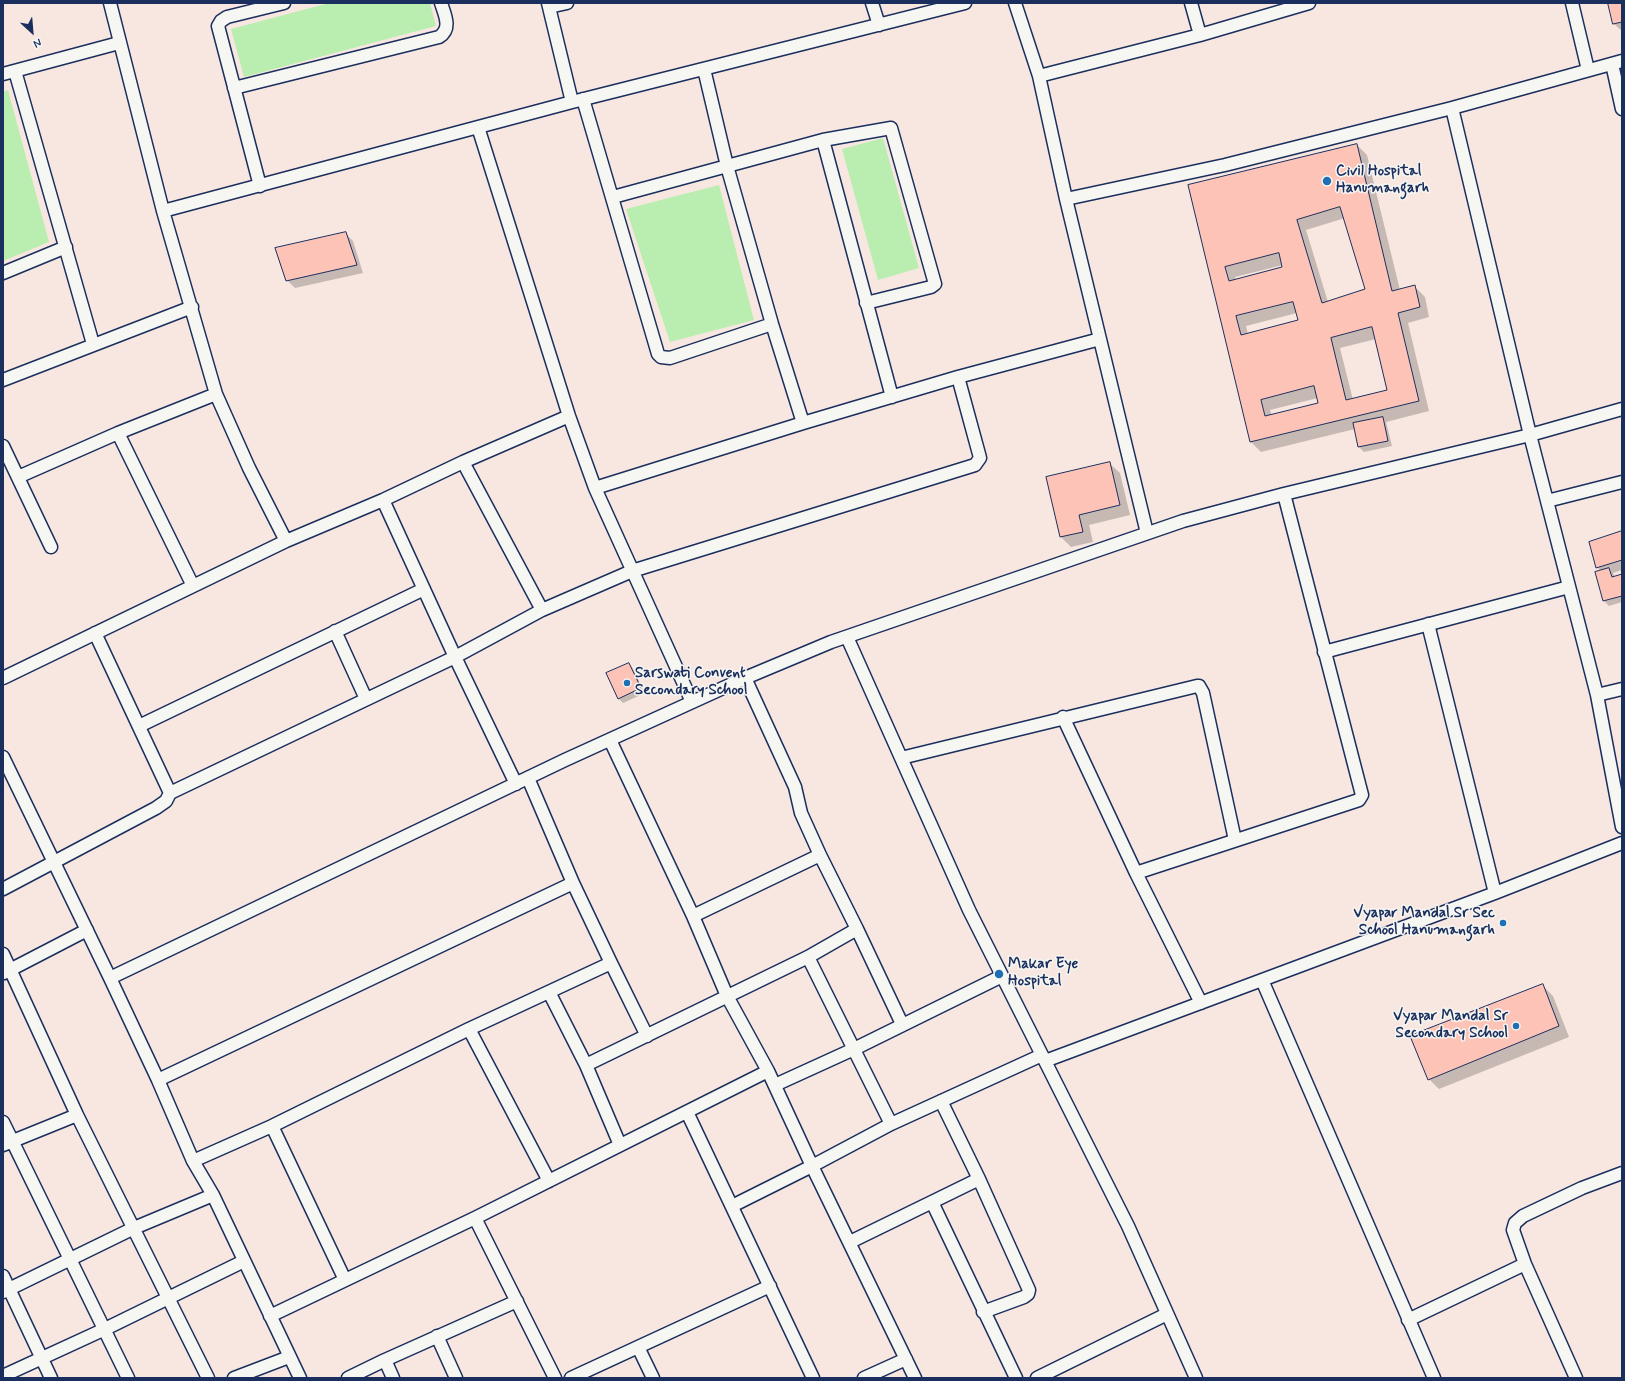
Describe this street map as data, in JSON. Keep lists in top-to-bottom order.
{
  "places": [
    "Civil Hospital Hanumangarh",
    "Sarswati Convent Secondary School",
    "Vyapar Mandal Sr Sec School Hanumangarh",
    "Makar Eye Hospital",
    "Vyapar Mandal Sr Secondary School"
  ],
  "north": "bottom right"
}
